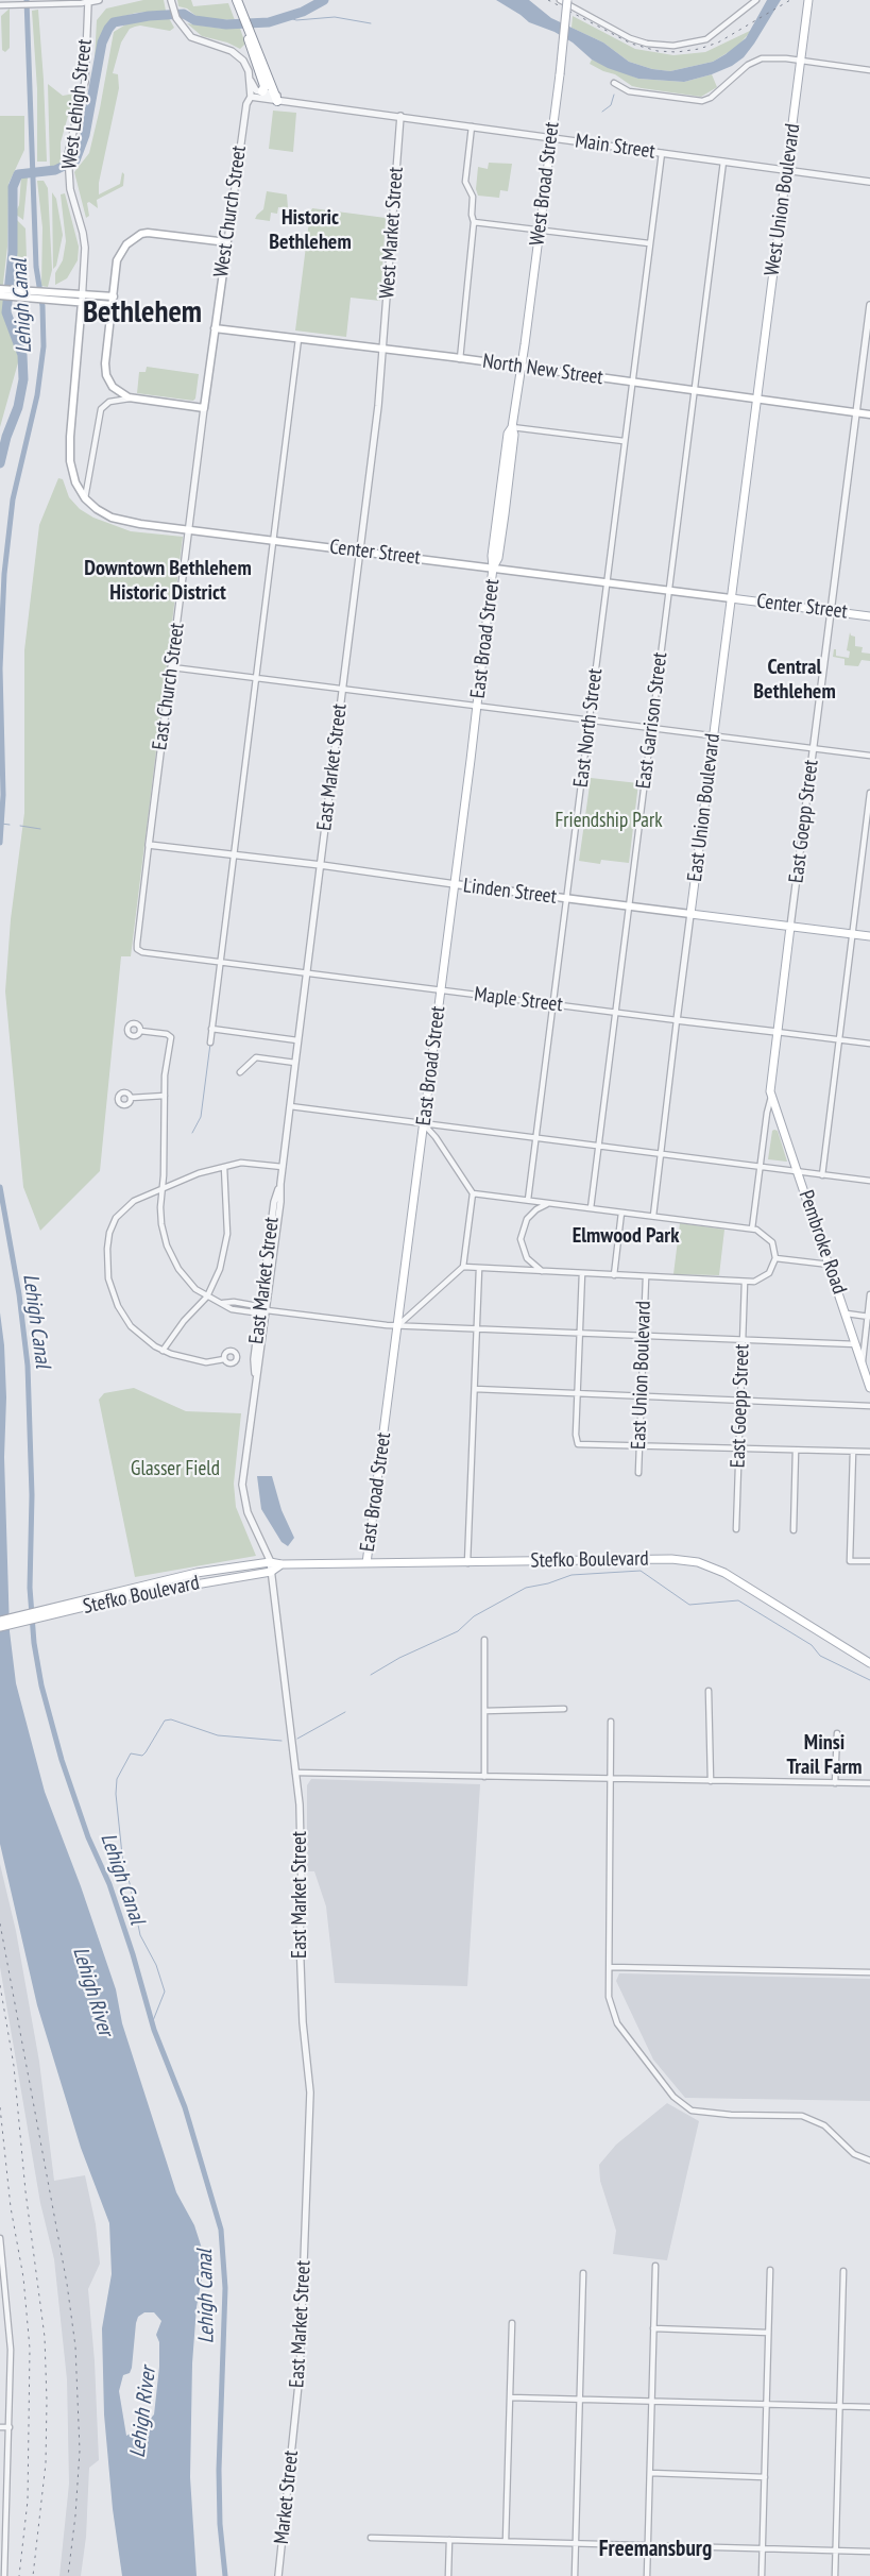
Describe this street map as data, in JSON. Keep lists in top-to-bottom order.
{
  "streets": {
    "main road": [
      "West Broad Street",
      "West Union Boulevard",
      "West Church Street",
      "North New Street",
      "Center Street",
      "East Broad Street",
      "East Church Street",
      "East Union Boulevard",
      "East Goepp Street",
      "Linden Street",
      "Pembroke Road",
      "Stefko Boulevard"
    ],
    "street": [
      "West Lehigh Street",
      "Main Street",
      "West Market Street",
      "East Garrison Street",
      "East North Street",
      "East Market Street",
      "Maple Street",
      "Market Street"
    ]
  },
  "crossings": [
    ["West Lehigh Street", "Center Street"],
    ["Main Street", "West Broad Street"],
    ["Main Street", "West Union Boulevard"],
    ["Main Street", "West Church Street"],
    ["Main Street", "West Market Street"],
    ["Main Street", "East Garrison Street"],
    ["Main Street", "East North Street"],
    ["West Broad Street", "North New Street"],
    ["West Broad Street", "East Broad Street"],
    ["West Union Boulevard", "North New Street"],
    ["West Union Boulevard", "East Union Boulevard"],
    ["West Church Street", "North New Street"],
    ["West Church Street", "East Church Street"],
    ["West Market Street", "North New Street"],
    ["West Market Street", "East Market Street"],
    ["North New Street", "East Broad Street"],
    ["North New Street", "East Church Street"],
    ["North New Street", "East Garrison Street"],
    ["North New Street", "East North Street"],
    ["North New Street", "East Market Street"],
    ["North New Street", "East Union Boulevard"],
    ["North New Street", "East Goepp Street"],
    ["Center Street", "East Broad Street"],
    ["Center Street", "East Church Street"],
    ["Center Street", "East Garrison Street"],
    ["Center Street", "East North Street"],
    ["Center Street", "East Market Street"],
    ["Center Street", "East Union Boulevard"],
    ["Center Street", "East Goepp Street"],
    ["East Broad Street", "Linden Street"],
    ["East Broad Street", "Maple Street"],
    ["East Broad Street", "Stefko Boulevard"],
    ["East Church Street", "Linden Street"],
    ["East Church Street", "Maple Street"],
    ["East Garrison Street", "Linden Street"],
    ["East Garrison Street", "Maple Street"],
    ["East North Street", "Linden Street"],
    ["East North Street", "Maple Street"],
    ["East Market Street", "Linden Street"],
    ["East Market Street", "Maple Street"],
    ["East Market Street", "Stefko Boulevard"],
    ["East Market Street", "Market Street"],
    ["East Union Boulevard", "Linden Street"],
    ["East Union Boulevard", "Maple Street"],
    ["East Goepp Street", "Linden Street"],
    ["East Goepp Street", "Maple Street"],
    ["East Goepp Street", "Pembroke Road"]
  ],
  "districts": [
    "Historic Bethlehem",
    "Bethlehem",
    "Downtown Bethlehem Historic District",
    "Central Bethlehem",
    "Elmwood Park",
    "Minsi Trail Farm",
    "Freemansburg"
  ],
  "water": ["Lehigh Canal", "Lehigh River"],
  "parks": ["Friendship Park", "Glasser Field"]
}
